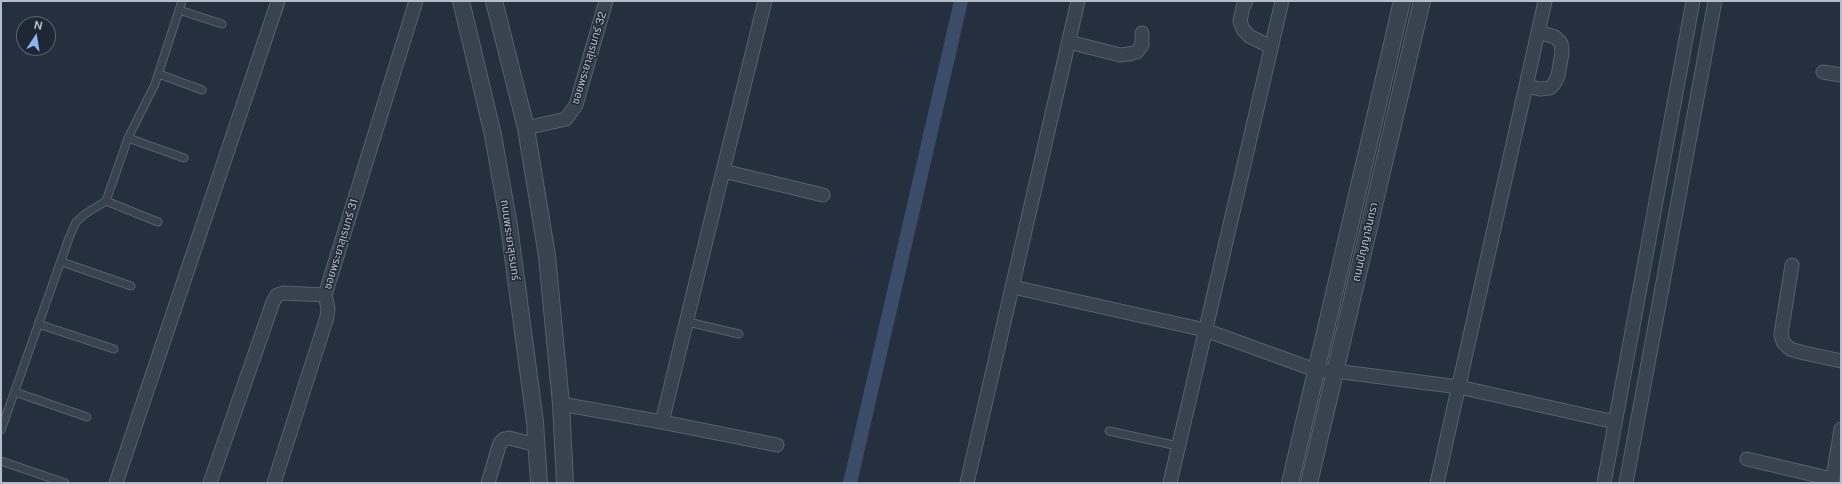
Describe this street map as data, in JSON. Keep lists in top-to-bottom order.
{
  "streets": {
    "street": [
      "ซอยพระยาสุเรนทร์ 32",
      "ถนนพระยาสุเรนทร์",
      "ถนนปัญญาอินทรา",
      "ซอยพระยาสุเรนทร์ 31"
    ]
  },
  "north": "top"
}
